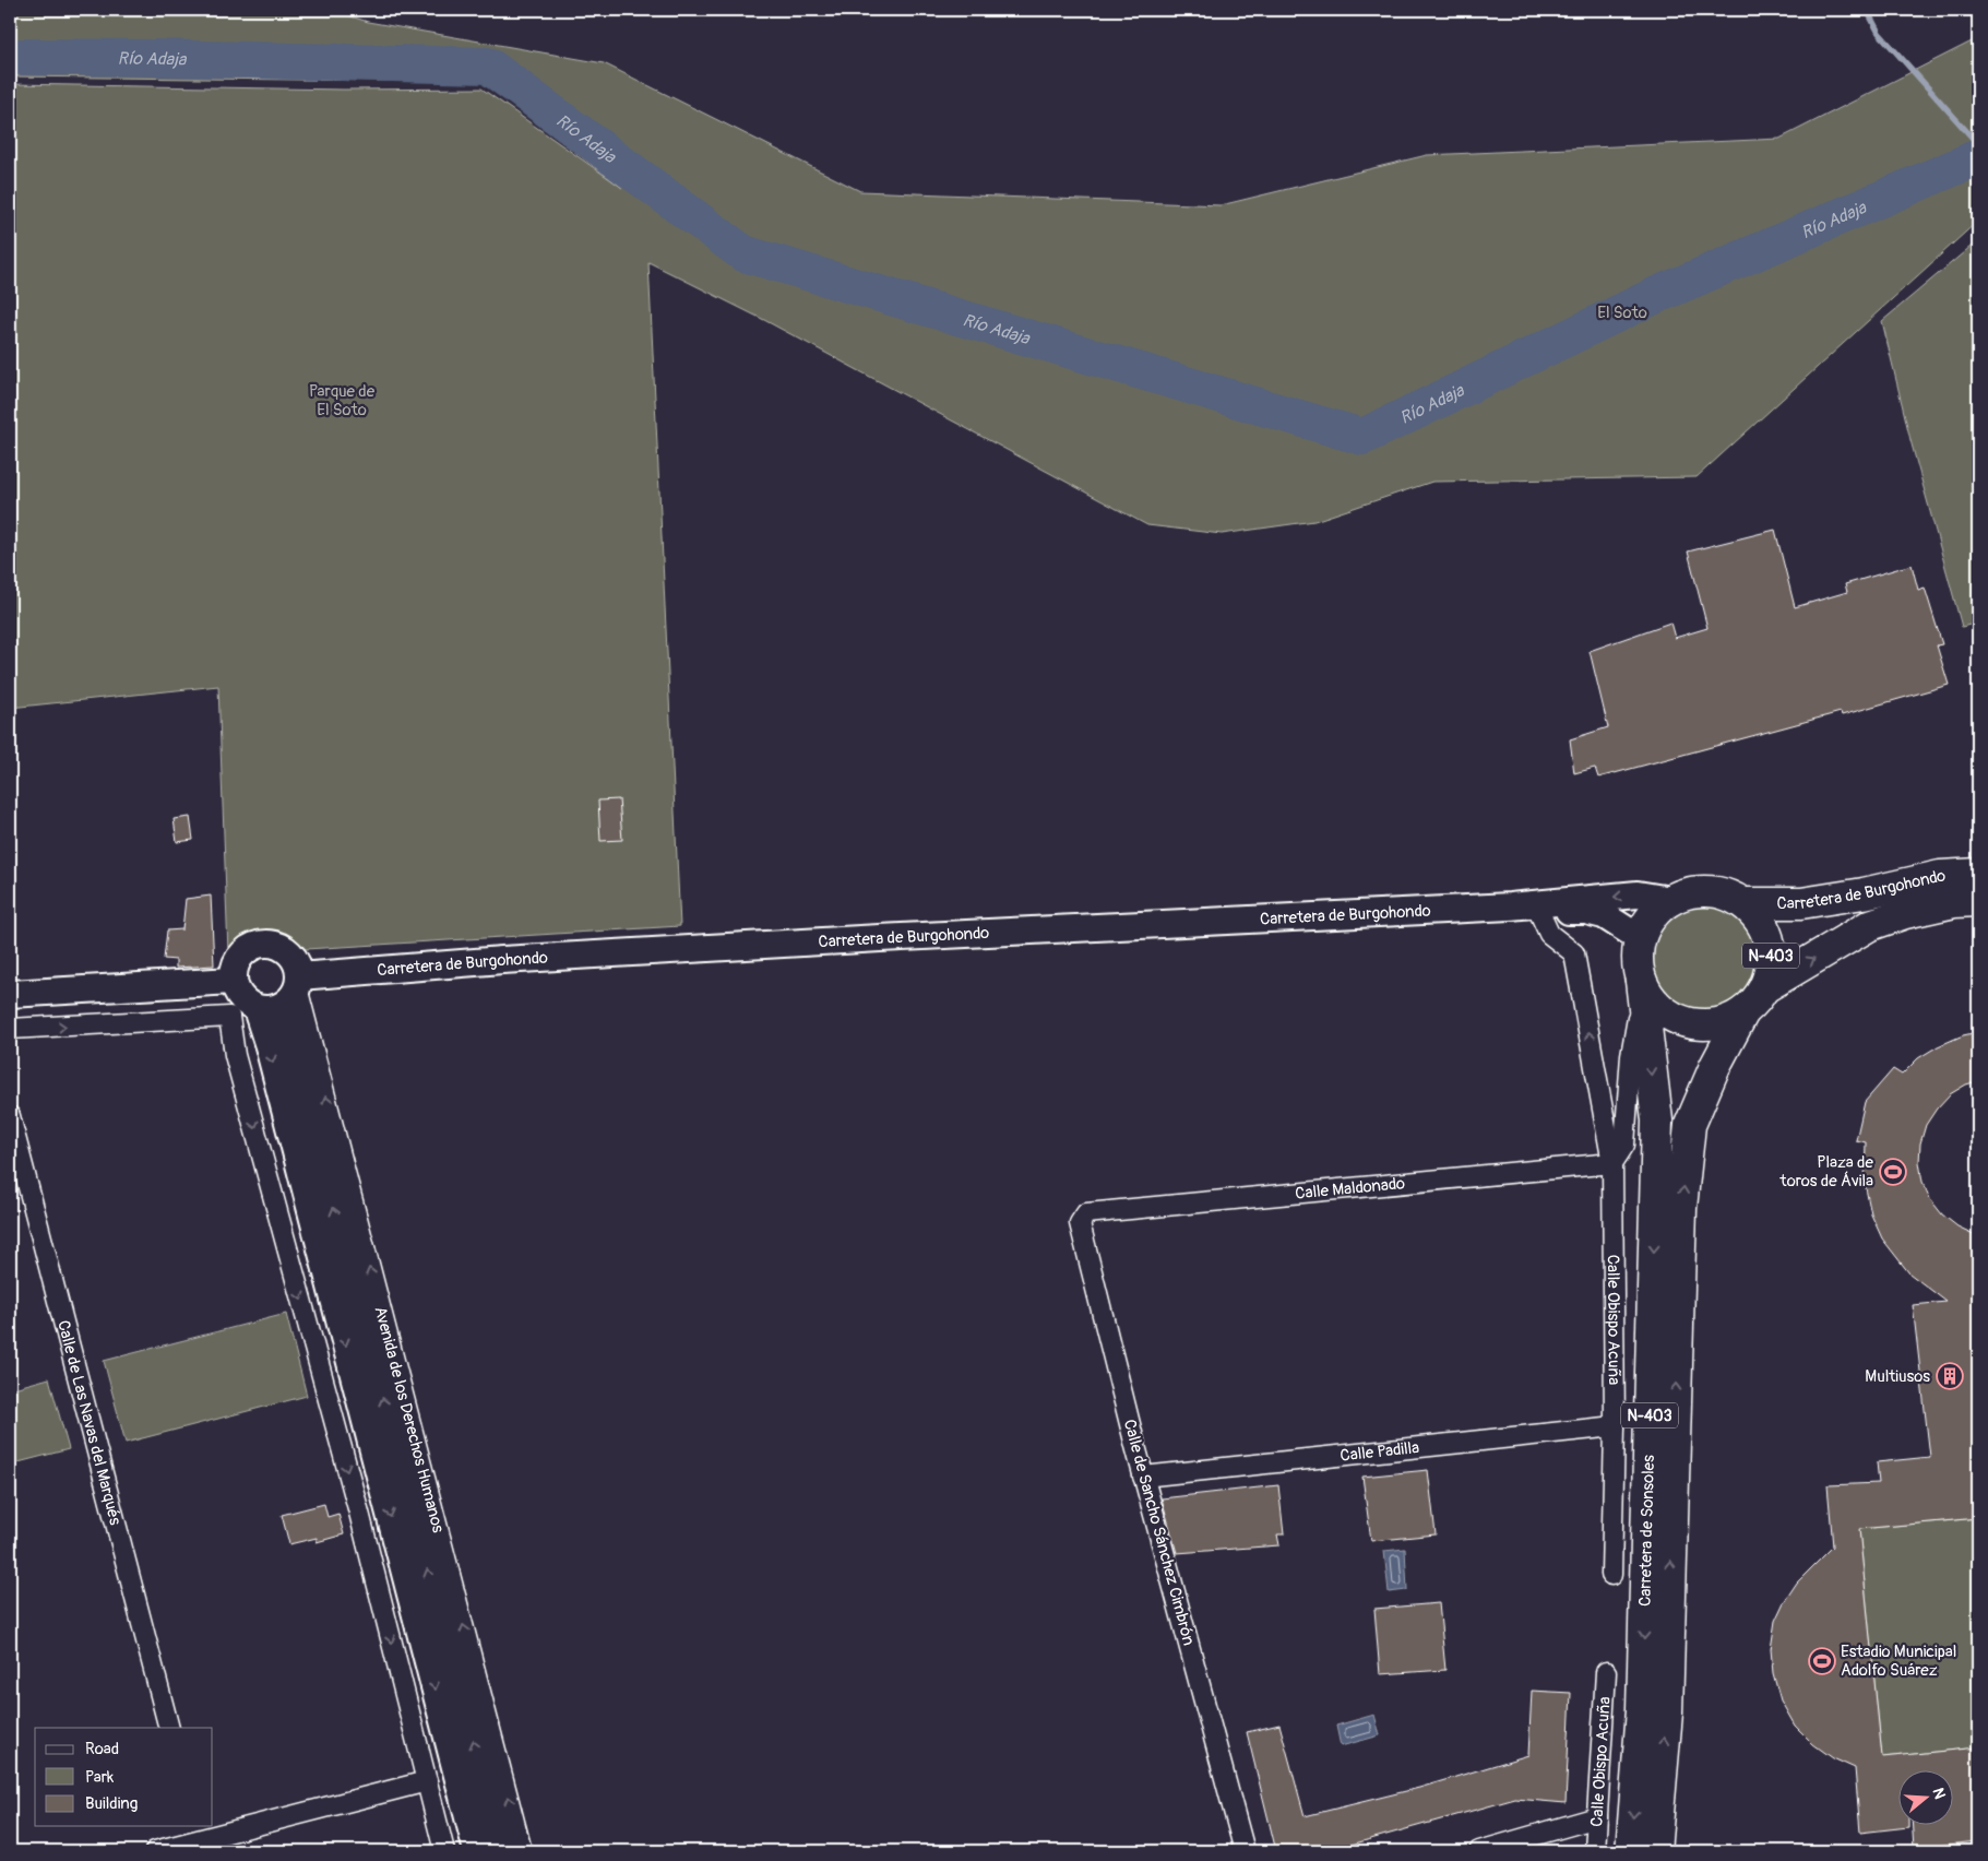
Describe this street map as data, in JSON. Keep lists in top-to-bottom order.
{
  "streets": {
    "highway": ["Carretera de Burgohondo", "N-403", "Carretera de Sonsoles"],
    "main road": ["Avenida de los Derechos Humanos"],
    "street": [
      "Calle Maldonado",
      "Calle Obispo Acuña",
      "Calle de Las Navas del Marqués",
      "Calle Padilla",
      "Calle de Sancho Sánchez Cimbrón"
    ]
  },
  "crossings": [
    ["Carretera de Burgohondo", "N-403"],
    ["Carretera de Burgohondo", "Calle Obispo Acuña"],
    ["Carretera de Burgohondo", "Avenida de los Derechos Humanos"],
    ["Carretera de Burgohondo", "Carretera de Sonsoles"],
    ["N-403", "Calle Obispo Acuña"],
    ["N-403", "Carretera de Sonsoles"],
    ["Calle Maldonado", "Calle Obispo Acuña"],
    ["Calle Maldonado", "Calle de Sancho Sánchez Cimbrón"],
    ["Calle Obispo Acuña", "Calle Padilla"],
    ["Calle Obispo Acuña", "Carretera de Sonsoles"],
    ["Calle Padilla", "Calle de Sancho Sánchez Cimbrón"]
  ],
  "one_way": ["Avenida de los Derechos Humanos"],
  "water": ["Río Adaja"],
  "parks": ["El Soto", "Parque de El Soto"],
  "places": {
    "sports": ["Plaza de toros de Ávila", "Estadio Municipal Adolfo Suárez"],
    "building": ["Multiusos"]
  },
  "legend": ["Road", "Park", "Building"],
  "north": "right"
}
